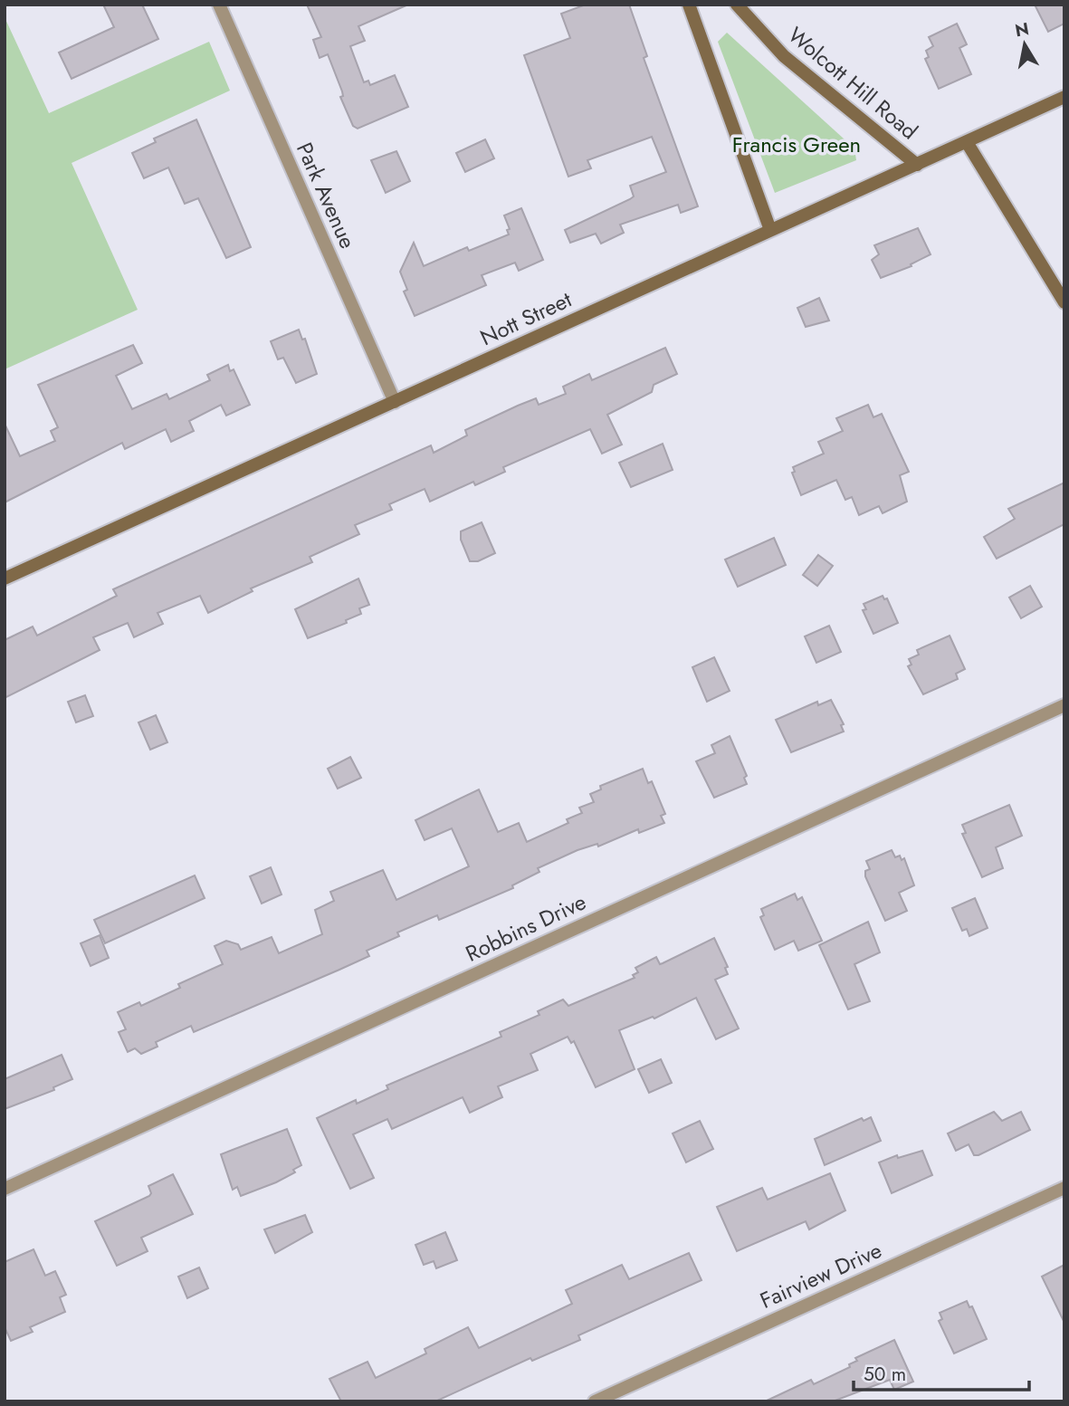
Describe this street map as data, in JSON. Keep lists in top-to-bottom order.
{
  "streets": {
    "street": [
      "Wolcott Hill Road",
      "Park Avenue",
      "Nott Street",
      "Robbins Drive",
      "Fairview Drive"
    ]
  },
  "crossings": [
    ["Wolcott Hill Road", "Nott Street"],
    ["Park Avenue", "Nott Street"]
  ],
  "parks": ["Francis Green"],
  "scale_bar": "50 m",
  "north": "top"
}
